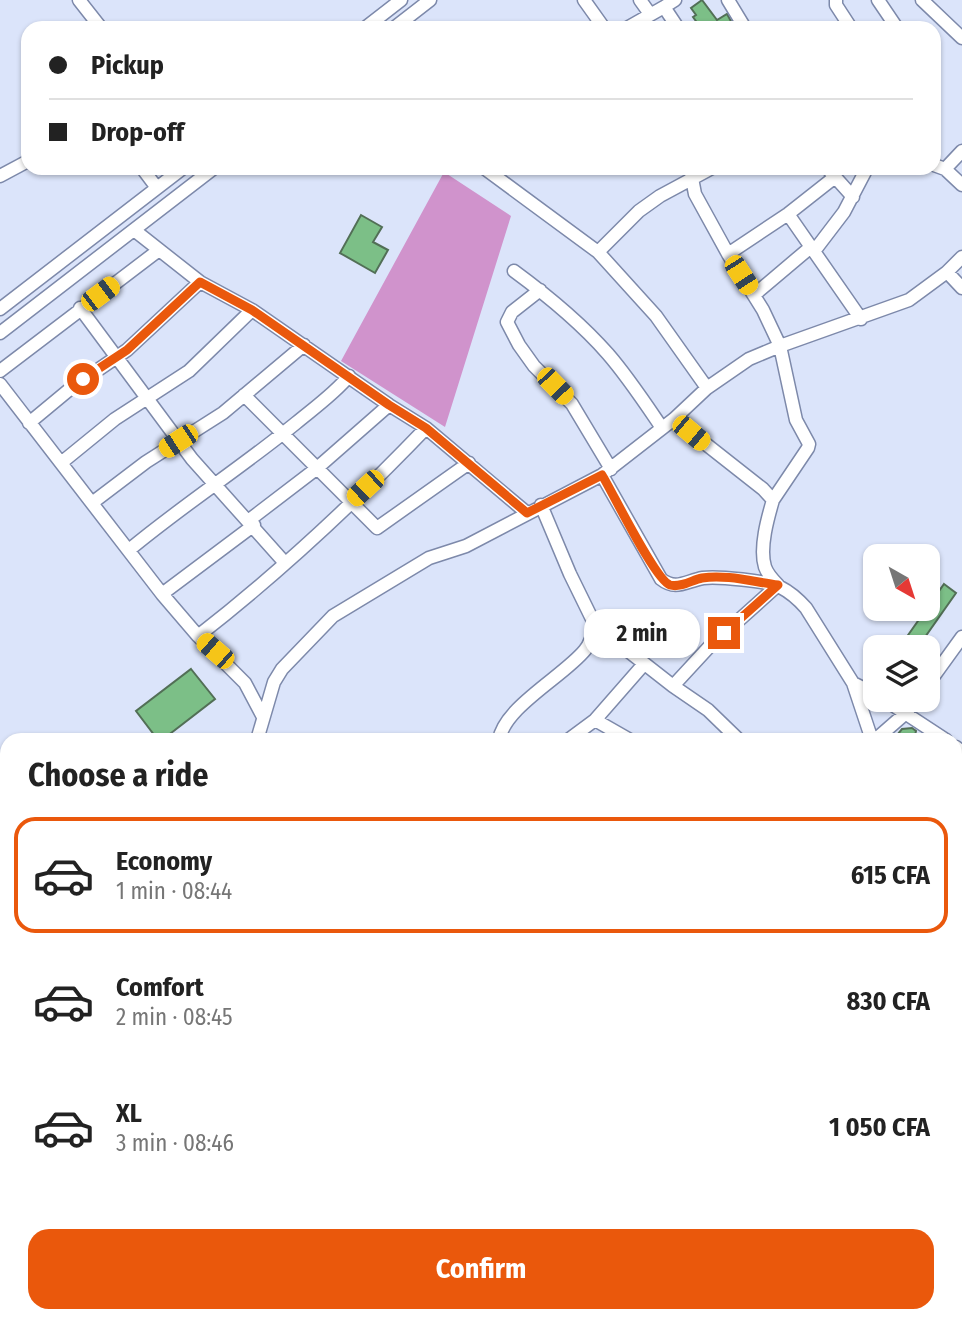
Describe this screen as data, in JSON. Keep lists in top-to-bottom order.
{
  "north": "bottom right",
  "page": {
    "banner": ["Pickup", "Drop-off"],
    "bubble": "2 min",
    "heading": "Choose a ride",
    "list": [
      {
        "name": "Economy",
        "note": "1 min · 08:44",
        "value": "615 CFA"
      },
      {
        "name": "Comfort",
        "note": "2 min · 08:45",
        "value": "830 CFA"
      },
      {
        "name": "XL",
        "note": "3 min · 08:46",
        "value": "1 050 CFA"
      }
    ],
    "buttons": "Confirm"
  }
}
